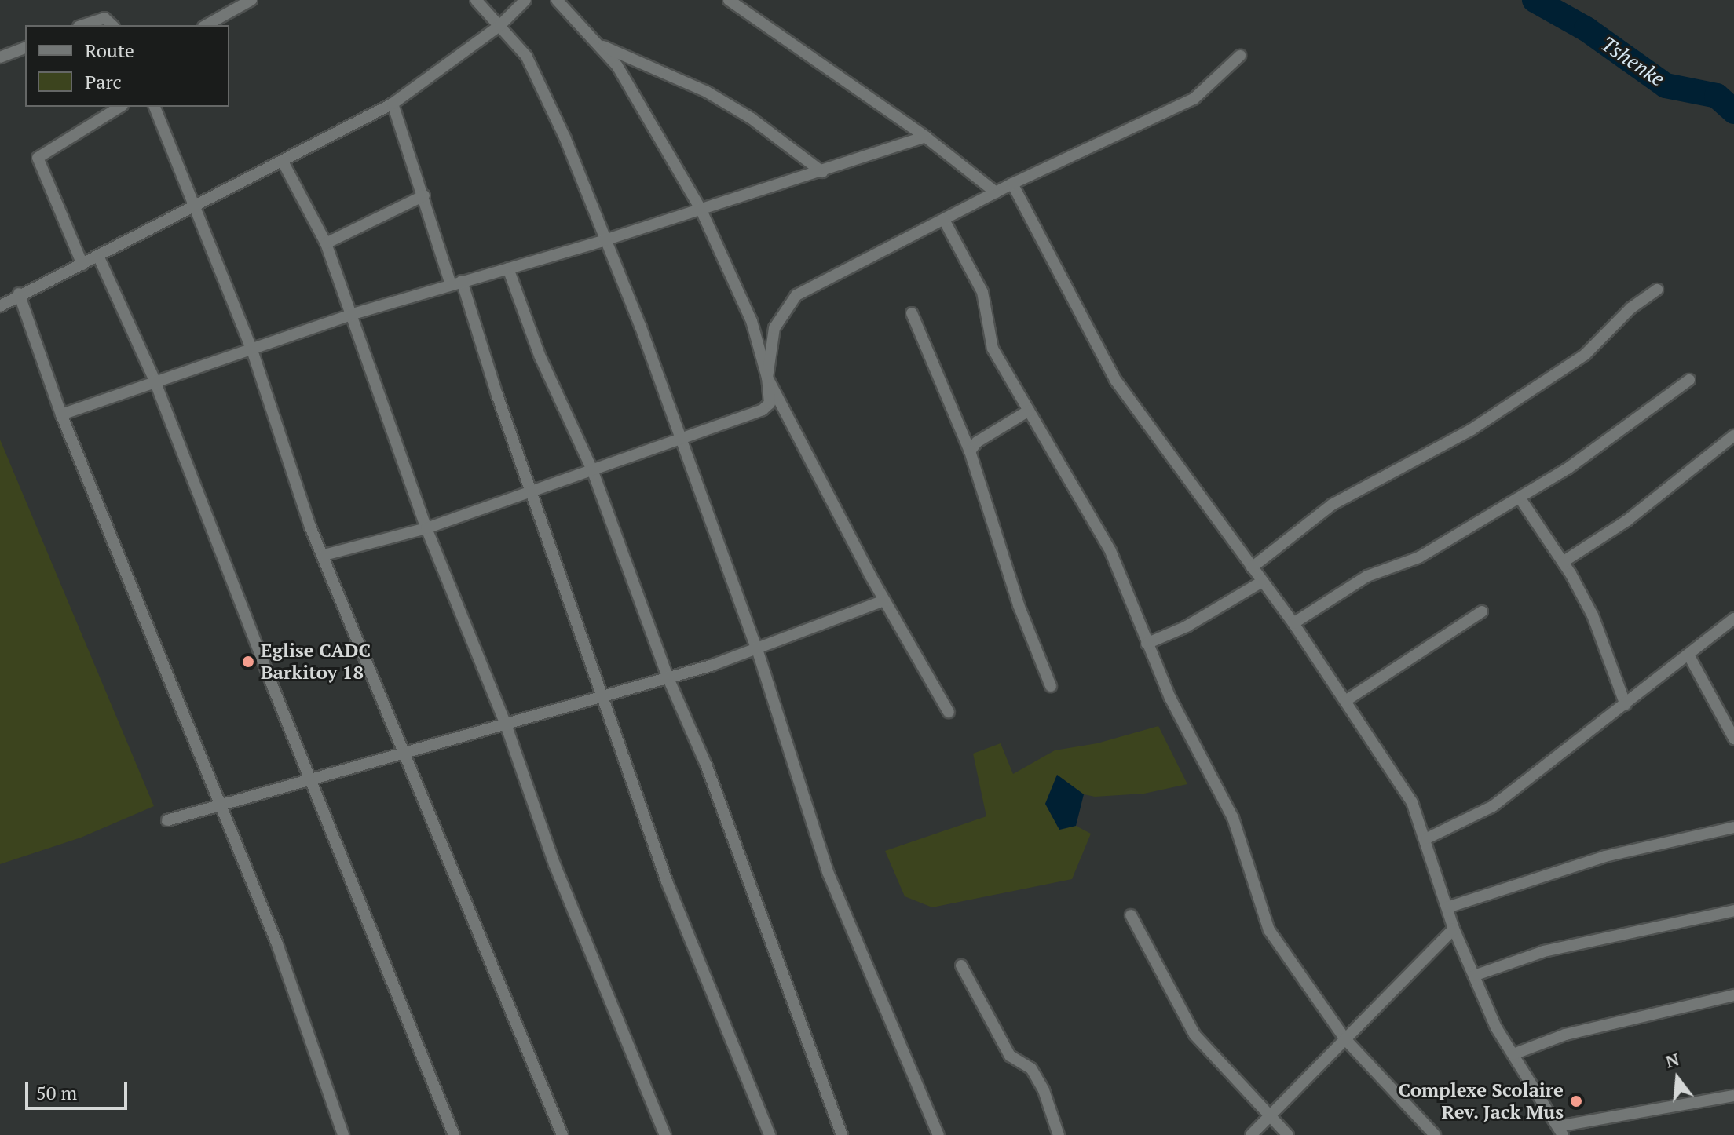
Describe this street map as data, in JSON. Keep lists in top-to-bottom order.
{
  "water": ["Tshenke"],
  "places": ["Eglise CADC Barkitoy 18", "Complexe Scolaire Rev. Jack Mus"],
  "legend": ["Route", "Parc"],
  "scale_bar": "50 m",
  "north": "top"
}
